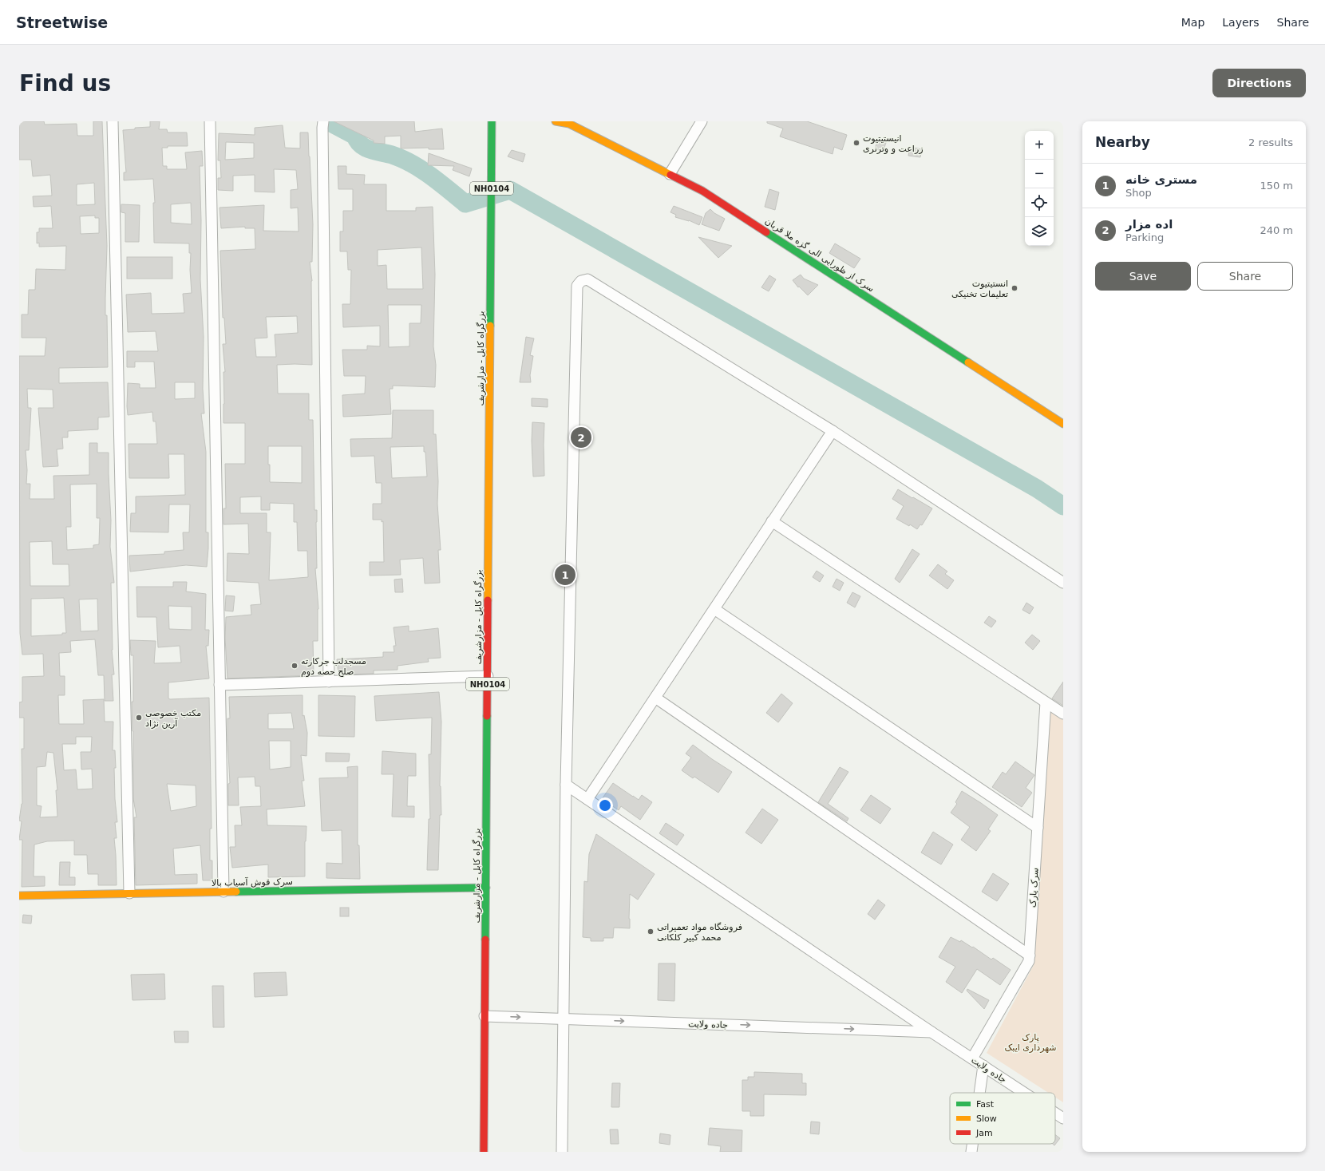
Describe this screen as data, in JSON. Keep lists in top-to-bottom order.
{
  "streets": {
    "main road": [
      "NH0104",
      "سرک از ظورایی الی گزه ملا قربان",
      "بزرگراه کابل - مزارشریف",
      "سرک قوش آسیاب بالا"
    ],
    "street": ["سرک پارک", "جاده ولایت"]
  },
  "crossings": [
    ["بزرگراه کابل - مزارشریف", "سرک قوش آسیاب بالا"],
    ["بزرگراه کابل - مزارشریف", "جاده ولایت"],
    ["سرک پارک", "جاده ولایت"]
  ],
  "one_way": ["جاده ولایت"],
  "parks": ["پارک شهرداری ایبک"],
  "places": [
    "انیستیتیوت زراعت و وترنری",
    "انستیتیوت تعلیمات تخنیکی",
    "مسجدلب جرکارته صلح حصه دوم",
    "مکتب خصوصی آرین نژاد",
    "فروشگاه مواد تعمیراتی محمد کبیر کلکانی"
  ],
  "legend": ["Fast", "Slow", "Jam"],
  "page": {
    "header": "Streetwise",
    "nav": ["Map", "Layers", "Share"],
    "buttons": [
      "Directions",
      ["Save", "Share"]
    ],
    "title": "Find us",
    "heading": ["Nearby", "2 results"],
    "map_buttons": ["+", "−"],
    "list": [
      {
        "mark": "1",
        "name": "مستری خانه",
        "note": "Shop",
        "value": "150 m"
      },
      {
        "mark": "2",
        "name": "اده مزار",
        "note": "Parking",
        "value": "240 m"
      }
    ],
    "pins": ["2", "1"]
  }
}
